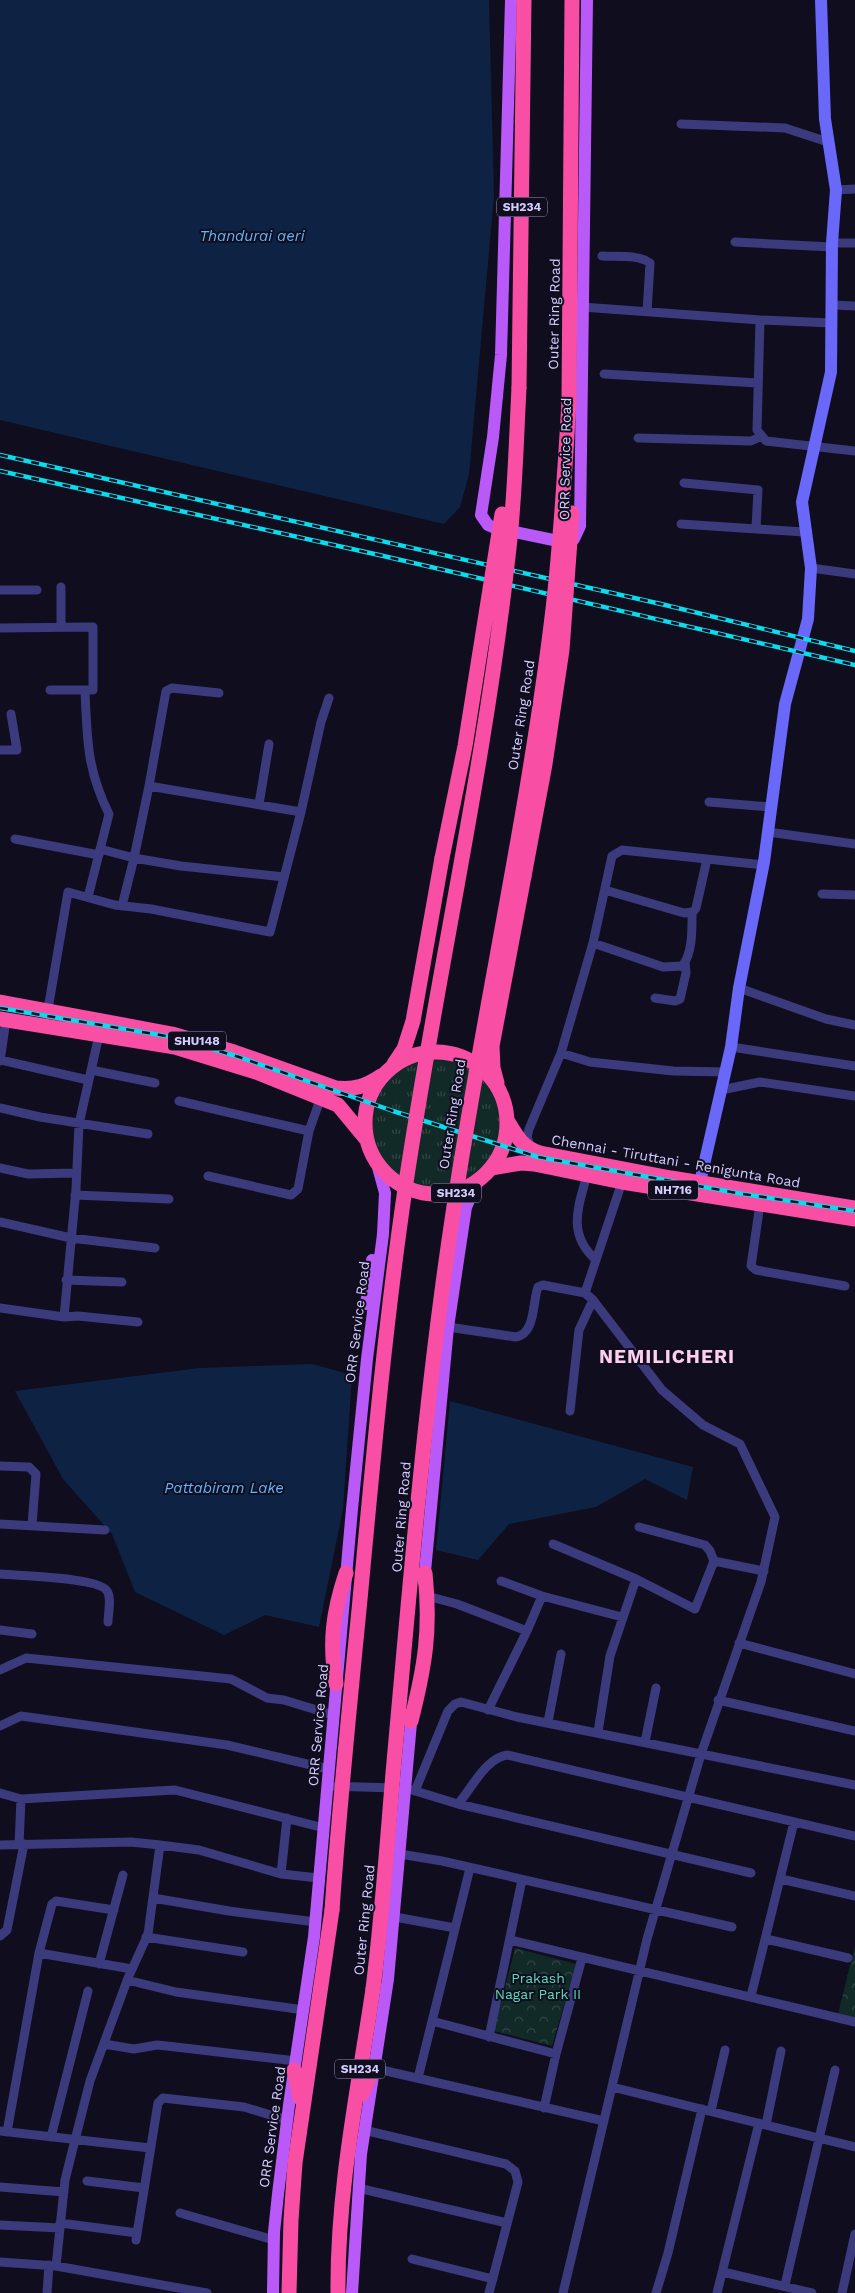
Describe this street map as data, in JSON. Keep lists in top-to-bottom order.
{
  "streets": {
    "highway": [
      "SH234",
      "Outer Ring Road",
      "SHU148",
      "Chennai - Tiruttani - Renigunta Road",
      "NH716"
    ],
    "main road": ["ORR Service Road"]
  },
  "crossings": [
    ["ORR Service Road", "Chennai - Tiruttani - Renigunta Road"]
  ],
  "districts": ["NEMILICHERI"],
  "water": ["Thandurai aeri", "Pattabiram Lake"],
  "parks": ["Prakash Nagar Park II"]
}
